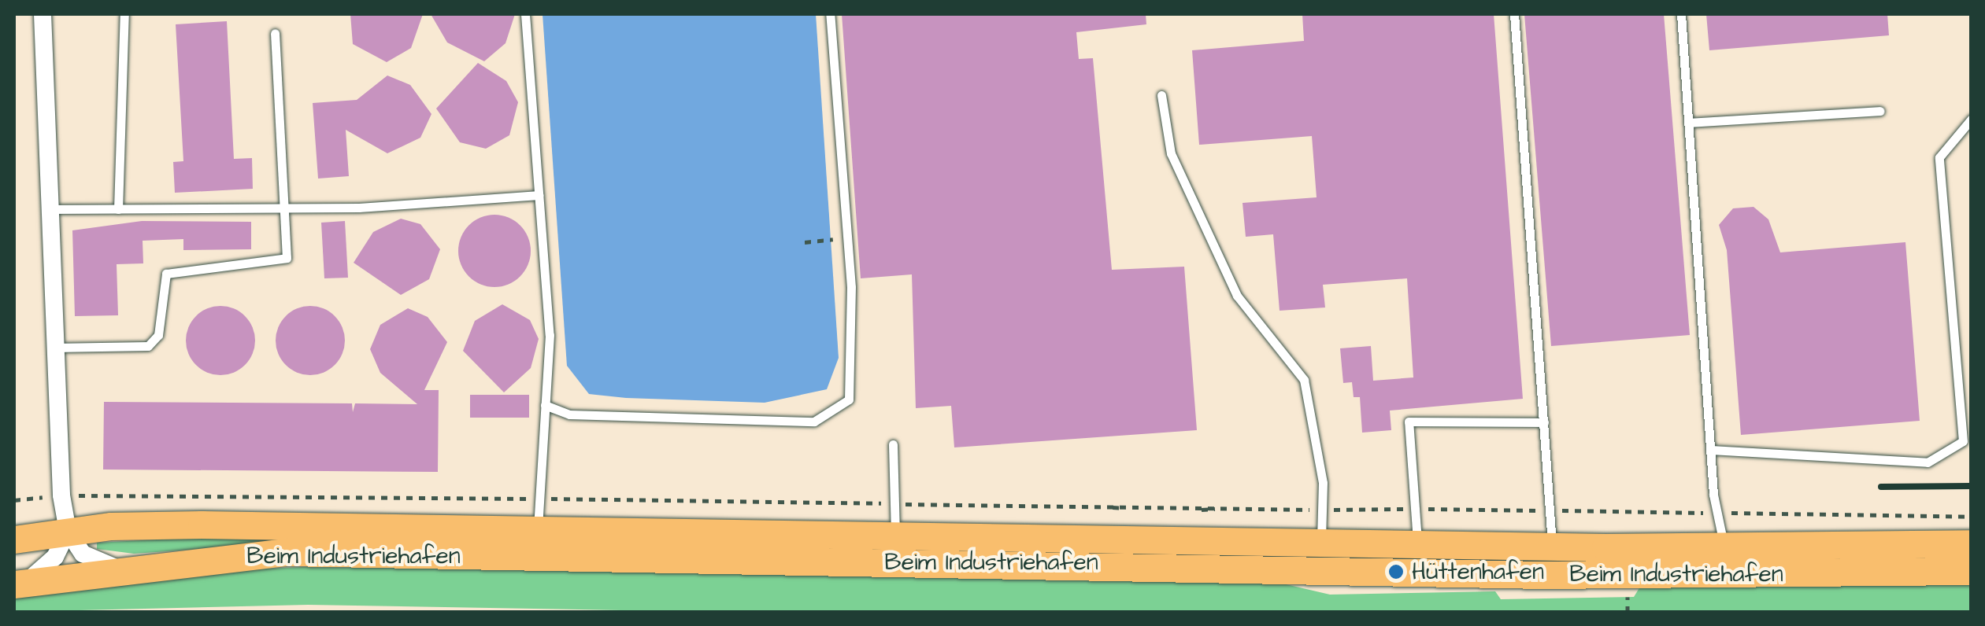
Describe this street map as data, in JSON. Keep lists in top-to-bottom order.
{
  "streets": {
    "main road": ["Beim Industriehafen"]
  },
  "places": ["Hüttenhafen"]
}
